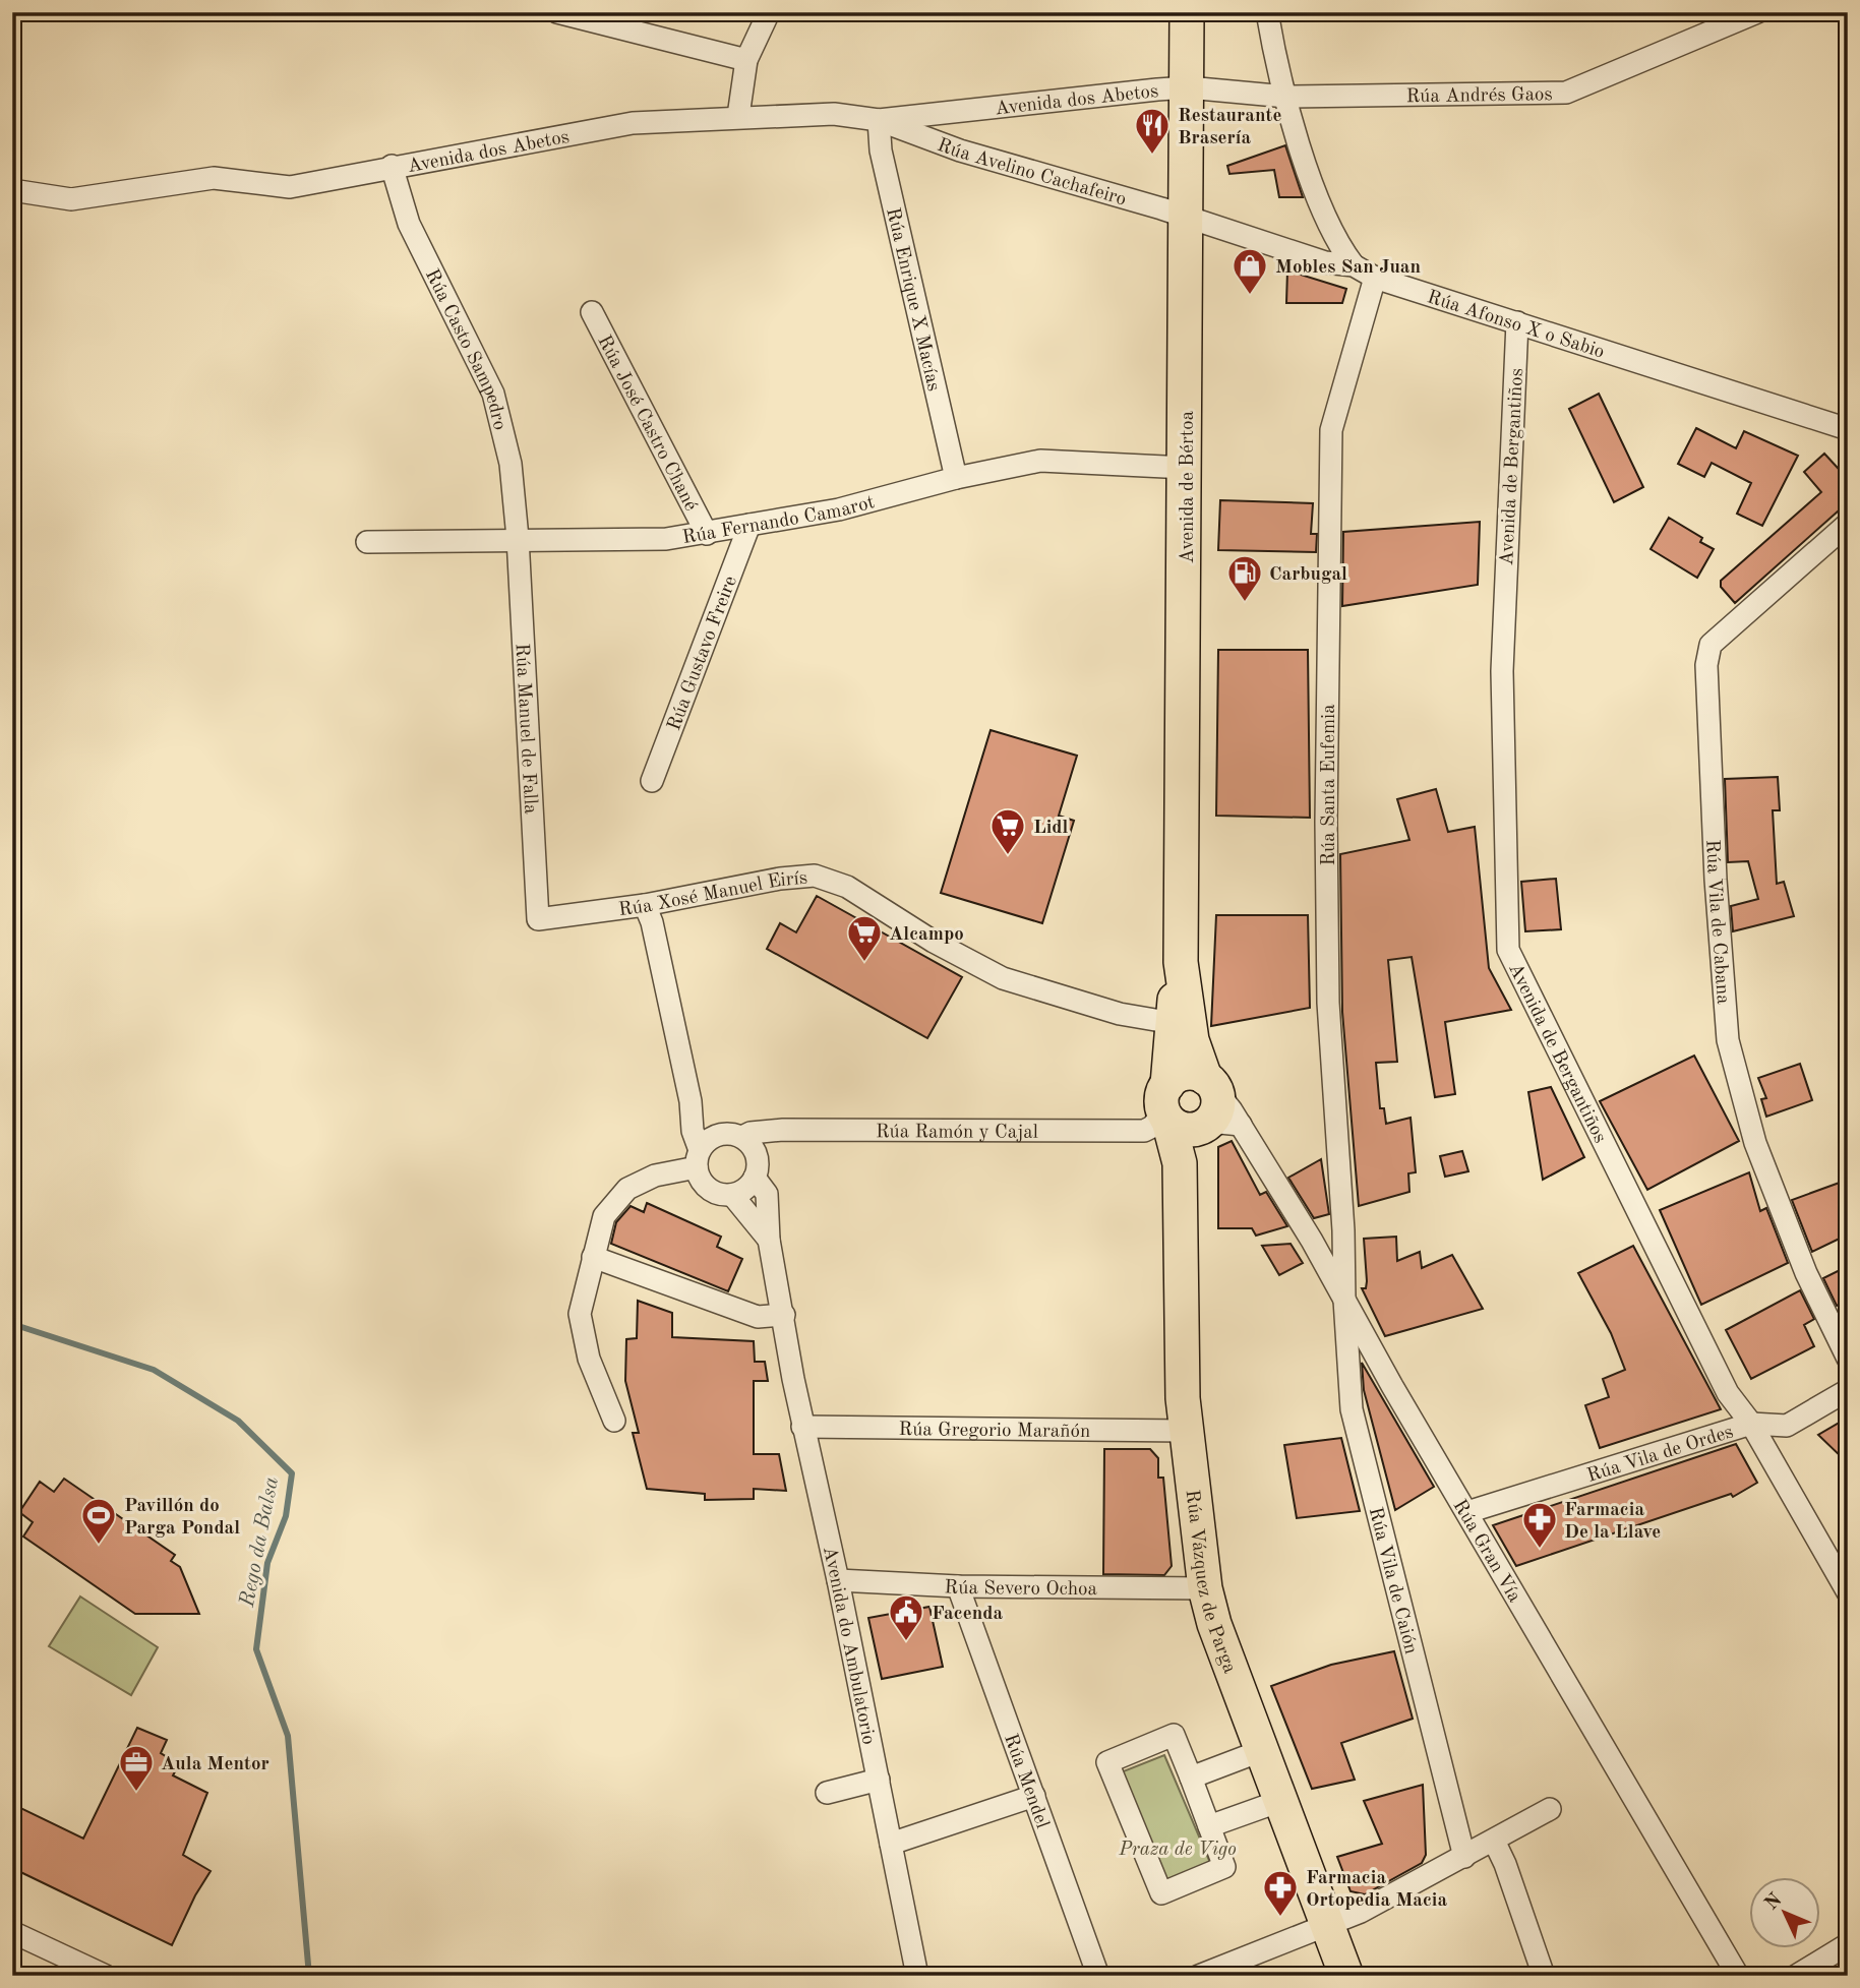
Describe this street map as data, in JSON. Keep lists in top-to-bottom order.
{
  "streets": {
    "main road": ["Avenida de Bértoa", "Rúa Vázquez de Parga"],
    "street": [
      "Rúa Andrés Gaos",
      "Avenida dos Abetos",
      "Rúa Avelino Cachafeiro",
      "Rúa Enrique X Macías",
      "Rúa Afonso X o Sabio",
      "Rúa Casto Sampedro",
      "Rúa José Castro Chané",
      "Avenida de Bergantiños",
      "Rúa Fernando Camarot",
      "Rúa Gustavo Freire",
      "Rúa Manuel de Falla",
      "Rúa Santa Eufemia",
      "Rúa Xosé Manuel Eirís",
      "Rúa Vila de Cabana",
      "Rúa Ramón y Cajal",
      "Rúa Gregorio Marañón",
      "Rúa Vila de Ordes",
      "Rúa Gran Vía",
      "Rúa Vila de Caión",
      "Rúa Severo Ochoa",
      "Avenida do Ambulatorio",
      "Rúa Mendel"
    ]
  },
  "crossings": [
    ["Rúa Andrés Gaos", "Avenida dos Abetos"],
    ["Rúa Andrés Gaos", "Avenida de Bértoa"],
    ["Avenida dos Abetos", "Rúa Avelino Cachafeiro"],
    ["Avenida dos Abetos", "Rúa Enrique X Macías"],
    ["Avenida dos Abetos", "Rúa Casto Sampedro"],
    ["Avenida dos Abetos", "Avenida de Bértoa"],
    ["Rúa Avelino Cachafeiro", "Rúa Enrique X Macías"],
    ["Rúa Avelino Cachafeiro", "Rúa Afonso X o Sabio"],
    ["Rúa Avelino Cachafeiro", "Avenida de Bértoa"],
    ["Rúa Enrique X Macías", "Rúa Fernando Camarot"],
    ["Rúa Afonso X o Sabio", "Avenida de Bergantiños"],
    ["Rúa Afonso X o Sabio", "Avenida de Bértoa"],
    ["Rúa Afonso X o Sabio", "Rúa Santa Eufemia"],
    ["Rúa Casto Sampedro", "Rúa Fernando Camarot"],
    ["Rúa Casto Sampedro", "Rúa Manuel de Falla"],
    ["Rúa José Castro Chané", "Rúa Fernando Camarot"],
    ["Avenida de Bergantiños", "Rúa Vila de Ordes"],
    ["Avenida de Bértoa", "Rúa Fernando Camarot"],
    ["Avenida de Bértoa", "Rúa Ramón y Cajal"],
    ["Avenida de Bértoa", "Rúa Gran Vía"],
    ["Avenida de Bértoa", "Rúa Vázquez de Parga"],
    ["Rúa Fernando Camarot", "Rúa Gustavo Freire"],
    ["Rúa Fernando Camarot", "Rúa Manuel de Falla"],
    ["Rúa Manuel de Falla", "Rúa Xosé Manuel Eirís"],
    ["Rúa Santa Eufemia", "Rúa Gran Vía"],
    ["Rúa Santa Eufemia", "Rúa Vila de Caión"],
    ["Rúa Ramón y Cajal", "Rúa Vázquez de Parga"],
    ["Rúa Ramón y Cajal", "Avenida do Ambulatorio"],
    ["Rúa Gregorio Marañón", "Rúa Vázquez de Parga"],
    ["Rúa Gregorio Marañón", "Avenida do Ambulatorio"],
    ["Rúa Vila de Ordes", "Rúa Gran Vía"],
    ["Rúa Gran Vía", "Rúa Vila de Caión"],
    ["Rúa Vázquez de Parga", "Rúa Severo Ochoa"],
    ["Rúa Severo Ochoa", "Avenida do Ambulatorio"],
    ["Rúa Severo Ochoa", "Rúa Mendel"]
  ],
  "water": ["Rego da Balsa"],
  "parks": ["Praza de Vigo"],
  "places": {
    "restaurant": ["Restaurante Brasería"],
    "shop": ["Mobles San Juan"],
    "fuel station": ["Carbugal"],
    "supermarket": ["Lidl", "Alcampo"],
    "sports": ["Pavillón do Parga Pondal"],
    "pharmacy": ["Farmacia De la Llave", "Farmacia Ortopedia Macia"],
    "public building": ["Facenda"],
    "office": ["Aula Mentor"]
  },
  "north": "top left"
}
